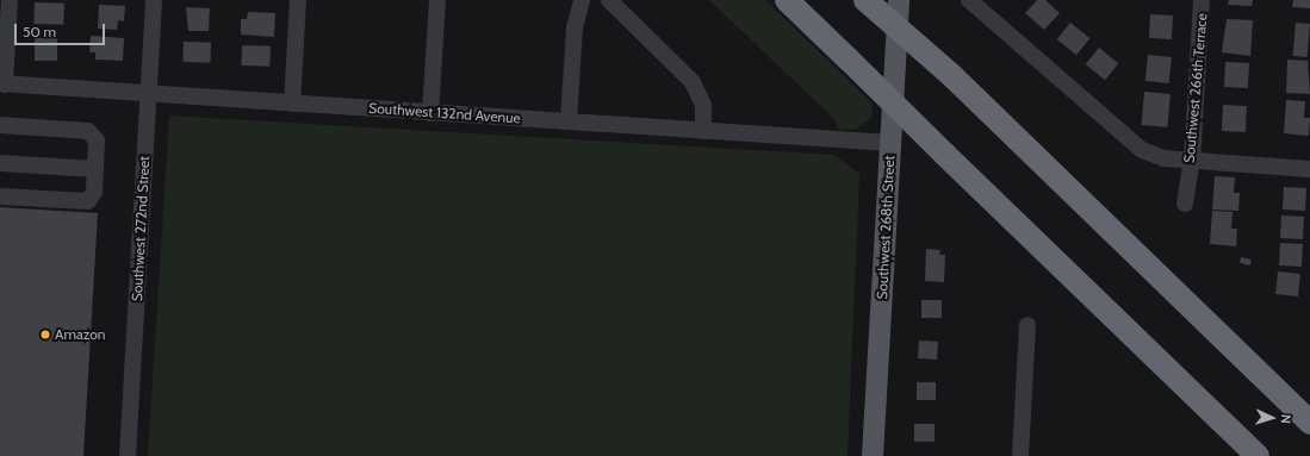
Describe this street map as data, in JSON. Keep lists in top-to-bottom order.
{
  "streets": {
    "main road": ["Southwest 268th Street"],
    "street": ["Southwest 266th Terrace", "Southwest 132nd Avenue", "Southwest 272nd Street"]
  },
  "crossings": [
    ["Southwest 132nd Avenue", "Southwest 268th Street"],
    ["Southwest 132nd Avenue", "Southwest 272nd Street"]
  ],
  "places": ["Amazon"],
  "scale_bar": "50 m",
  "north": "right"
}
